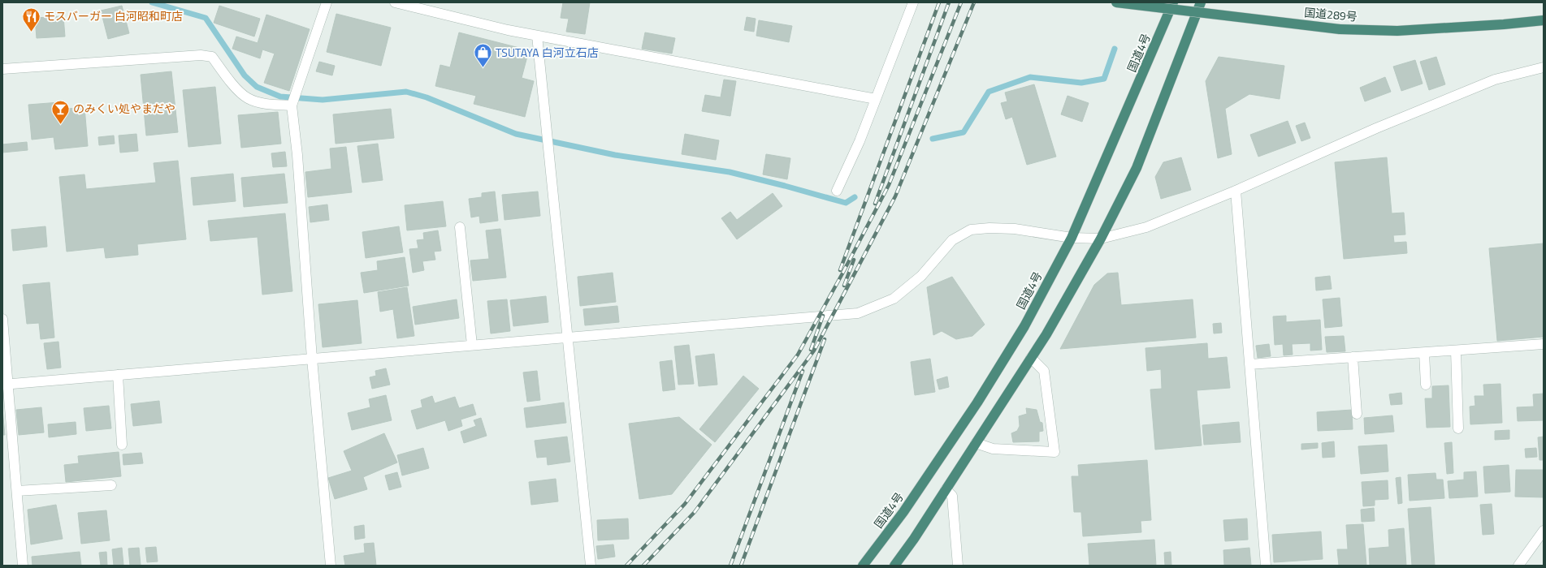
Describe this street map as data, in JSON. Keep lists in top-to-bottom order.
{
  "streets": {
    "highway": ["国道289号", "国道4号"]
  },
  "places": {
    "restaurant": ["モスバーガー 白河昭和町店"],
    "shop": ["TSUTAYA 白河立石店"],
    "bar": ["のみくい処やまだや"]
  }
}
